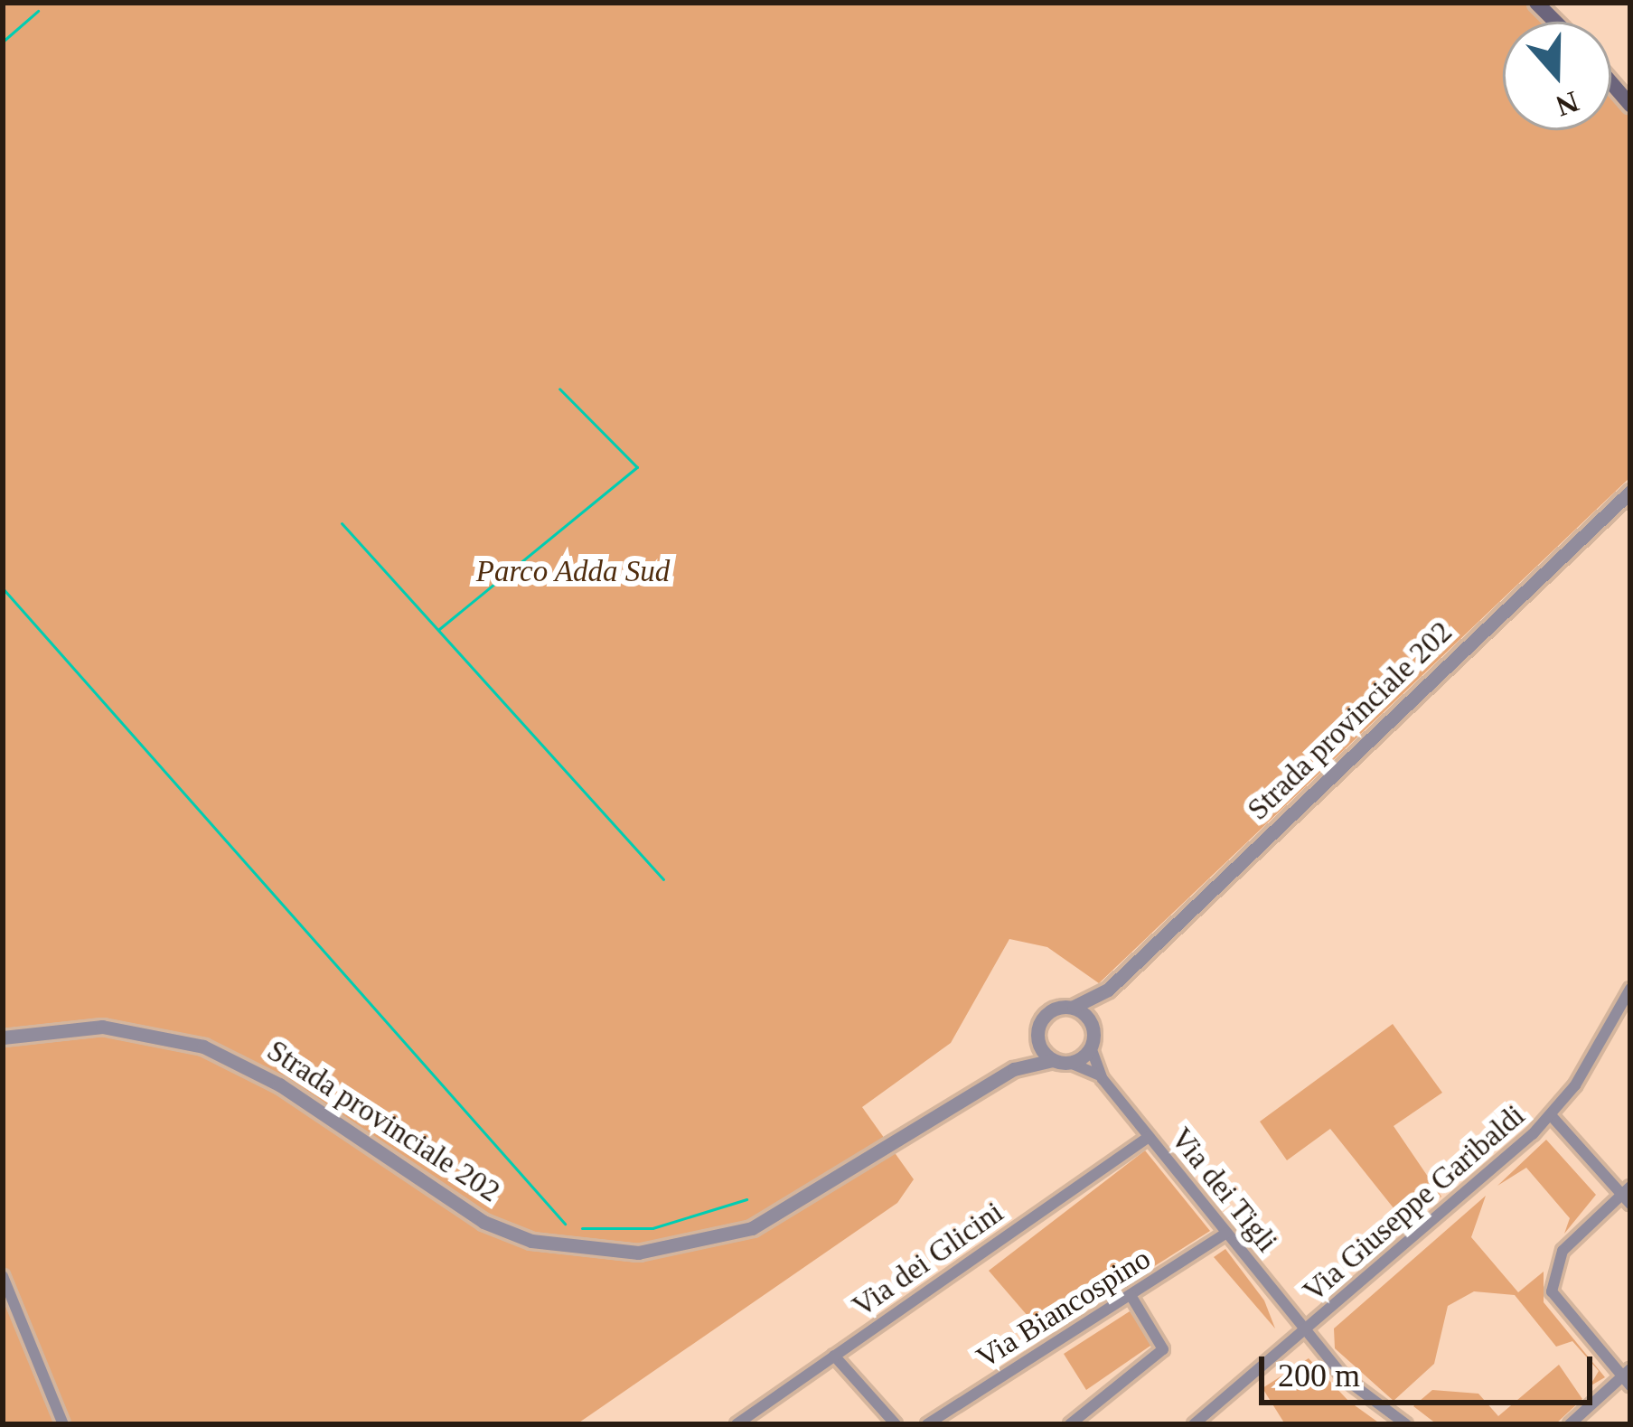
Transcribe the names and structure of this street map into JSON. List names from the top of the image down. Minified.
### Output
{"streets":{"street":["Strada provinciale 202","Via dei Tigli","Via Giuseppe Garibaldi","Via dei Glicini","Via Biancospino"]},"crossings":[["Strada provinciale 202","Via dei Tigli"],["Via dei Tigli","Via Giuseppe Garibaldi"],["Via dei Tigli","Via dei Glicini"],["Via dei Tigli","Via Biancospino"]],"parks":["Parco Adda Sud"],"scale_bar":"200 m","north":"bottom"}
